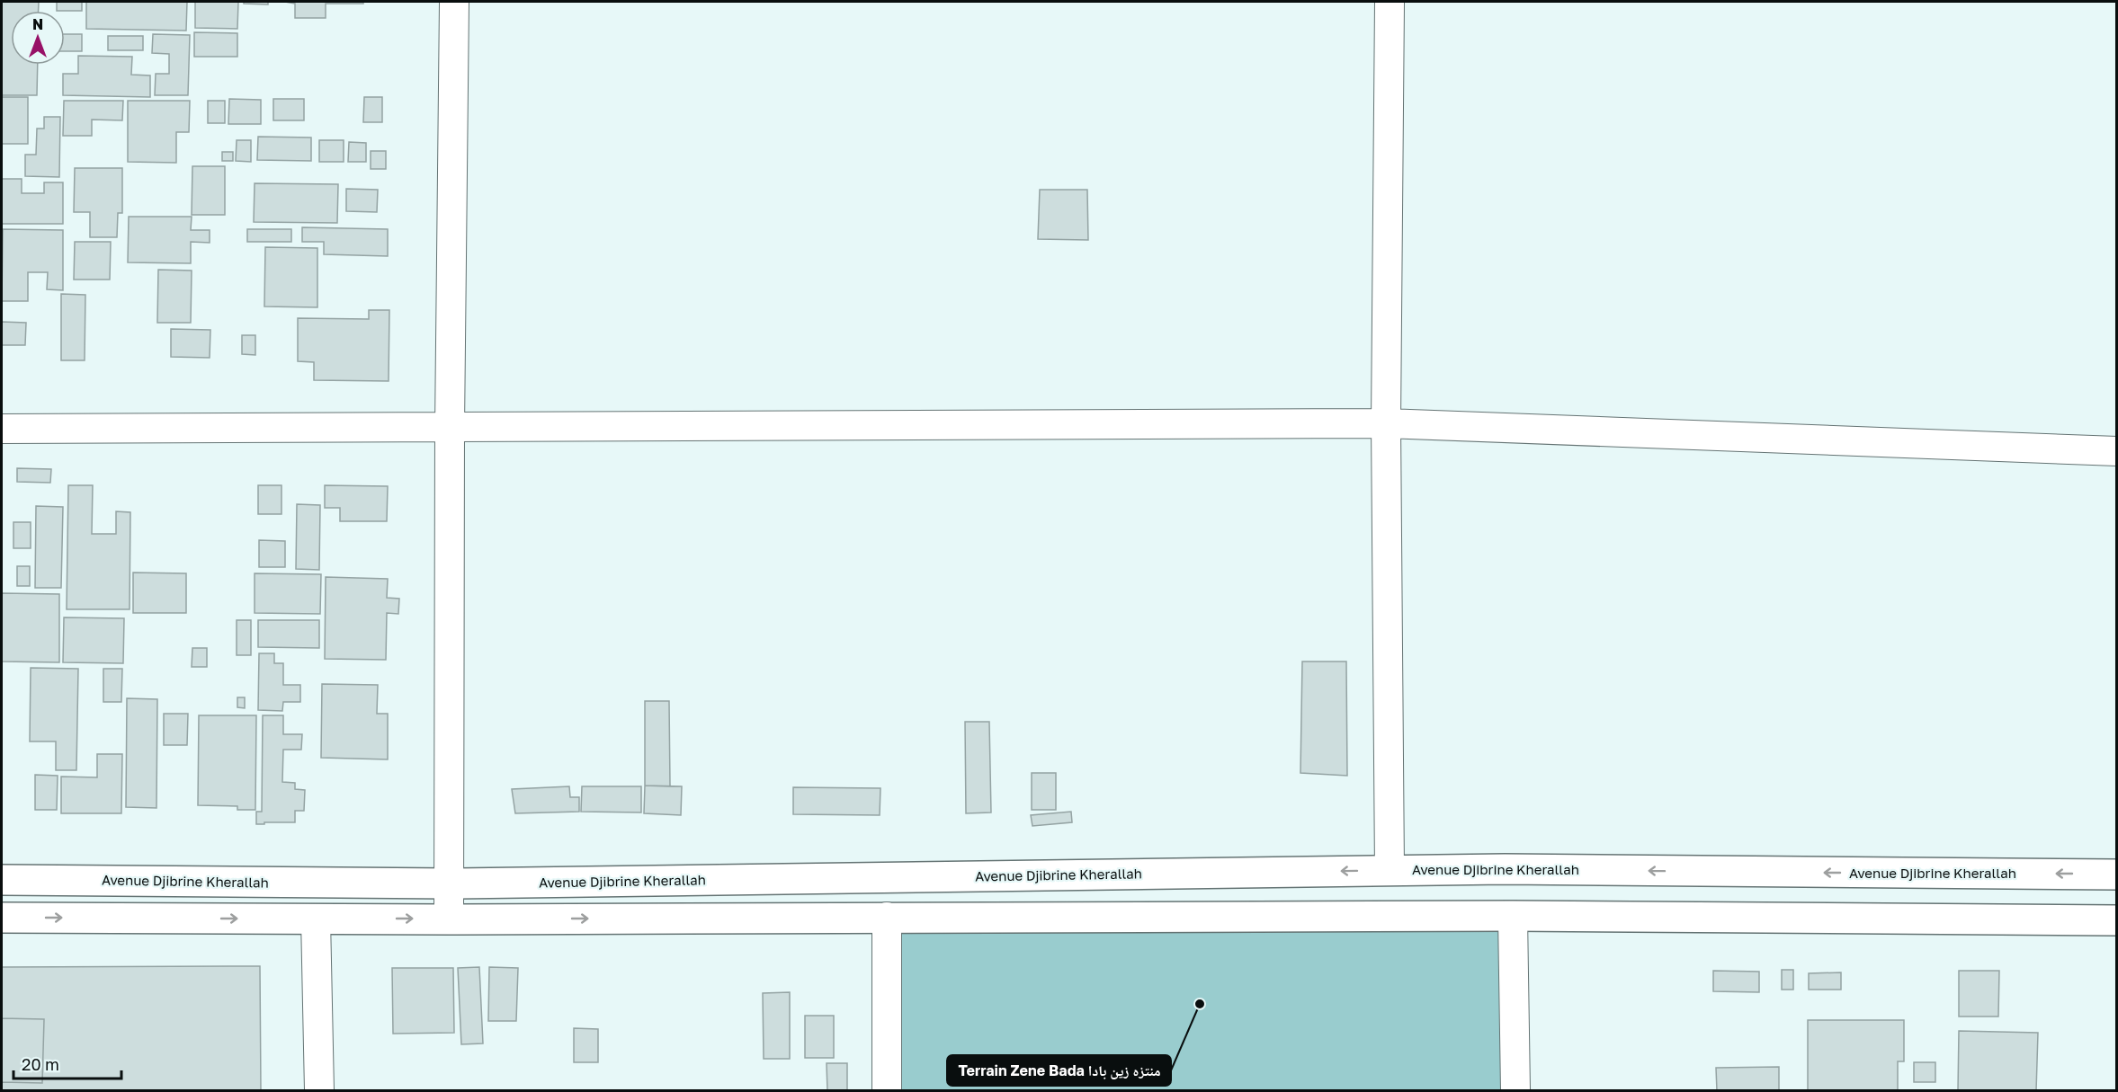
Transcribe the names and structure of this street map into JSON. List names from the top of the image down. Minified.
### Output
{"streets":{"street":["Avenue Djibrine Kherallah"]},"places":["Terrain Zene Bada منتزه زين بادا"],"scale_bar":"20 m","north":"top"}
